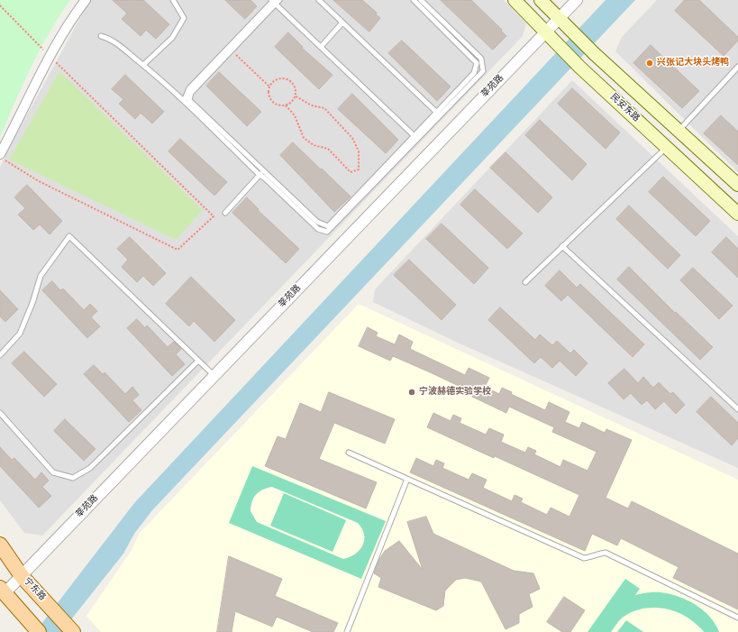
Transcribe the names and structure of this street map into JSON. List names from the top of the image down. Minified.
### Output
{"streets":{"main road":["民安东路","宁东路"],"street":["莘苑路"]},"crossings":[["莘苑路","民安东路"],["莘苑路","宁东路"]],"places":["兴张记大块头烤鸭","宁波赫德实验学校"]}
